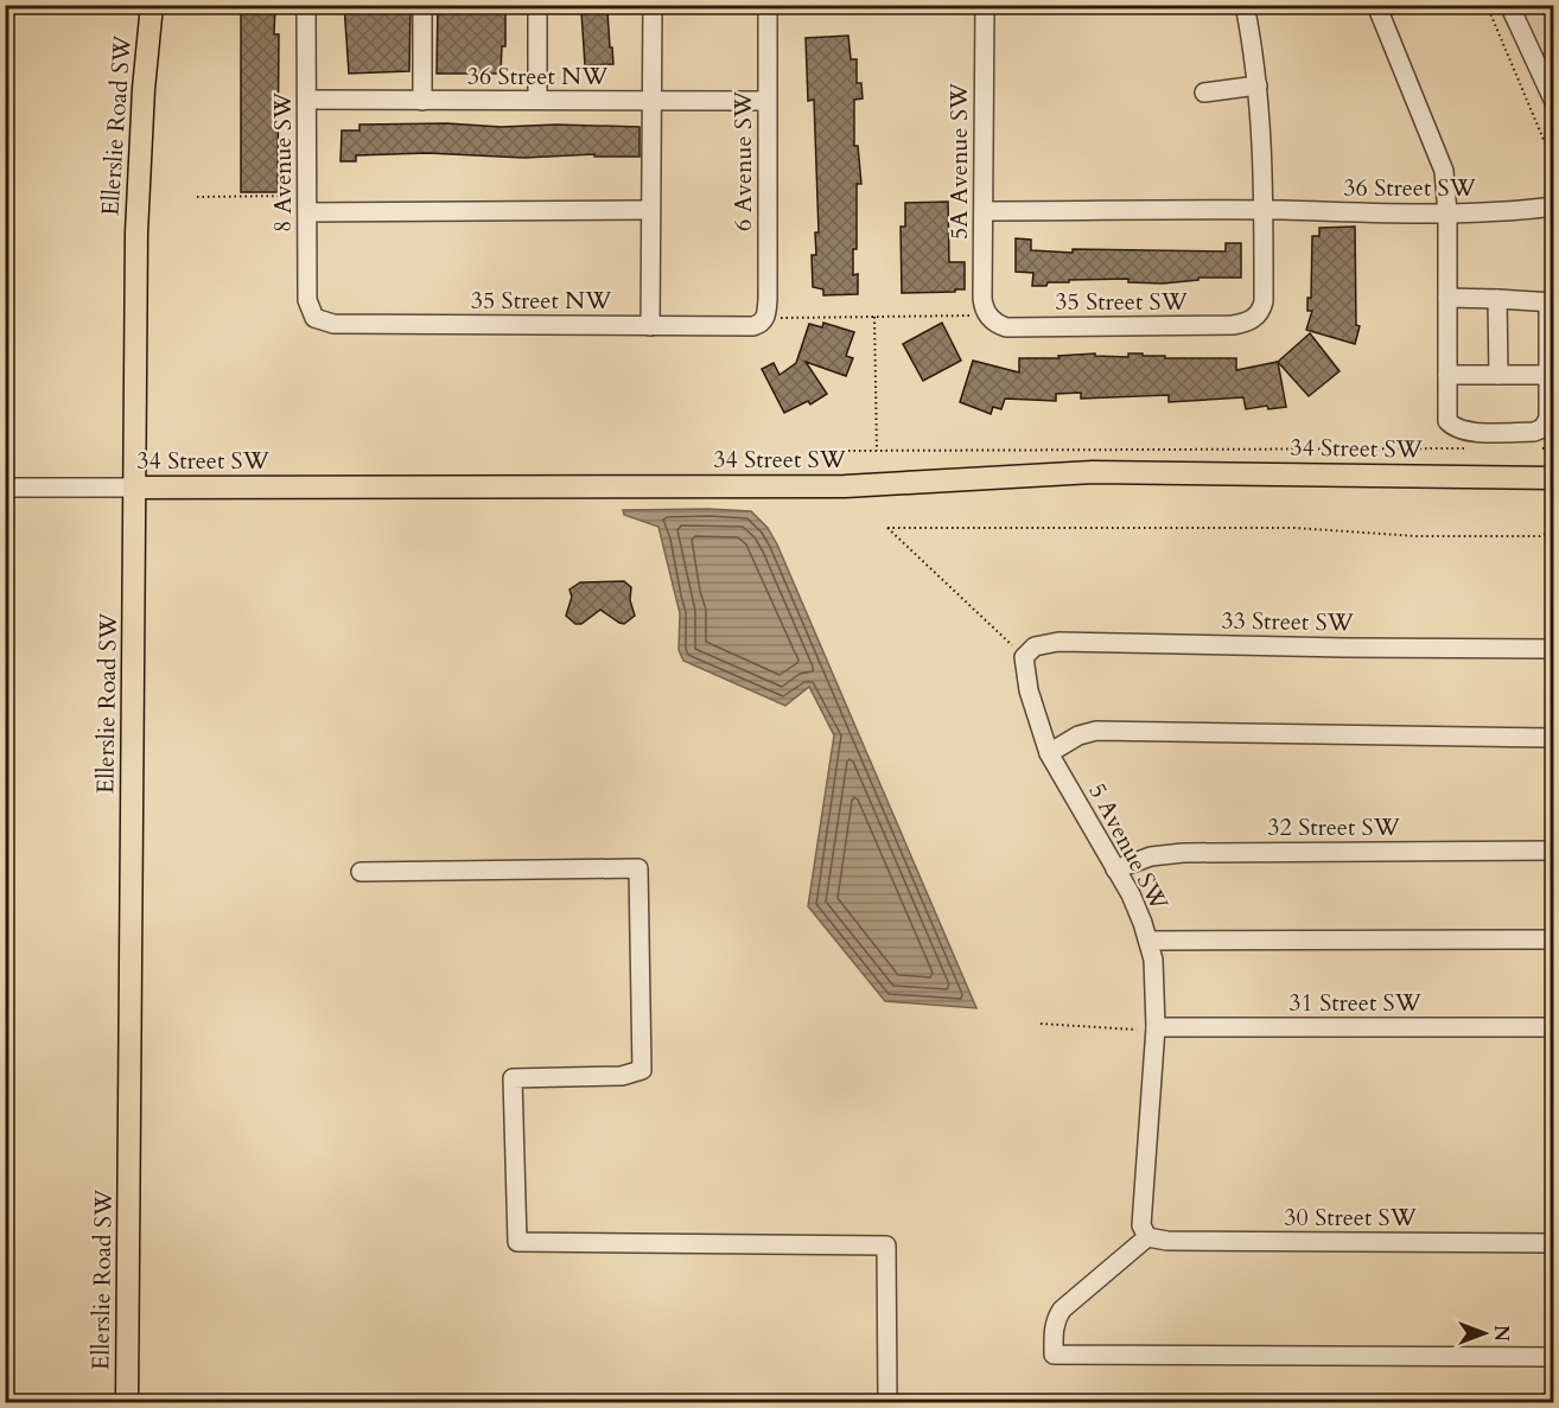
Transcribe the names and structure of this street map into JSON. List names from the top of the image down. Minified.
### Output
{"streets":{"main road":["Ellerslie Road SW","34 Street SW"],"street":["36 Street NW","6 Avenue SW","5A Avenue SW","8 Avenue SW","36 Street SW","35 Street NW","35 Street SW","33 Street SW","32 Street SW","5 Avenue SW","31 Street SW","30 Street SW"]},"crossings":[["36 Street NW","6 Avenue SW"],["36 Street NW","8 Avenue SW"],["Ellerslie Road SW","34 Street SW"],["6 Avenue SW","35 Street NW"],["5A Avenue SW","36 Street SW"],["5A Avenue SW","35 Street SW"],["8 Avenue SW","35 Street NW"],["36 Street SW","35 Street SW"],["33 Street SW","5 Avenue SW"],["32 Street SW","5 Avenue SW"],["5 Avenue SW","31 Street SW"],["5 Avenue SW","30 Street SW"]],"north":"right"}
